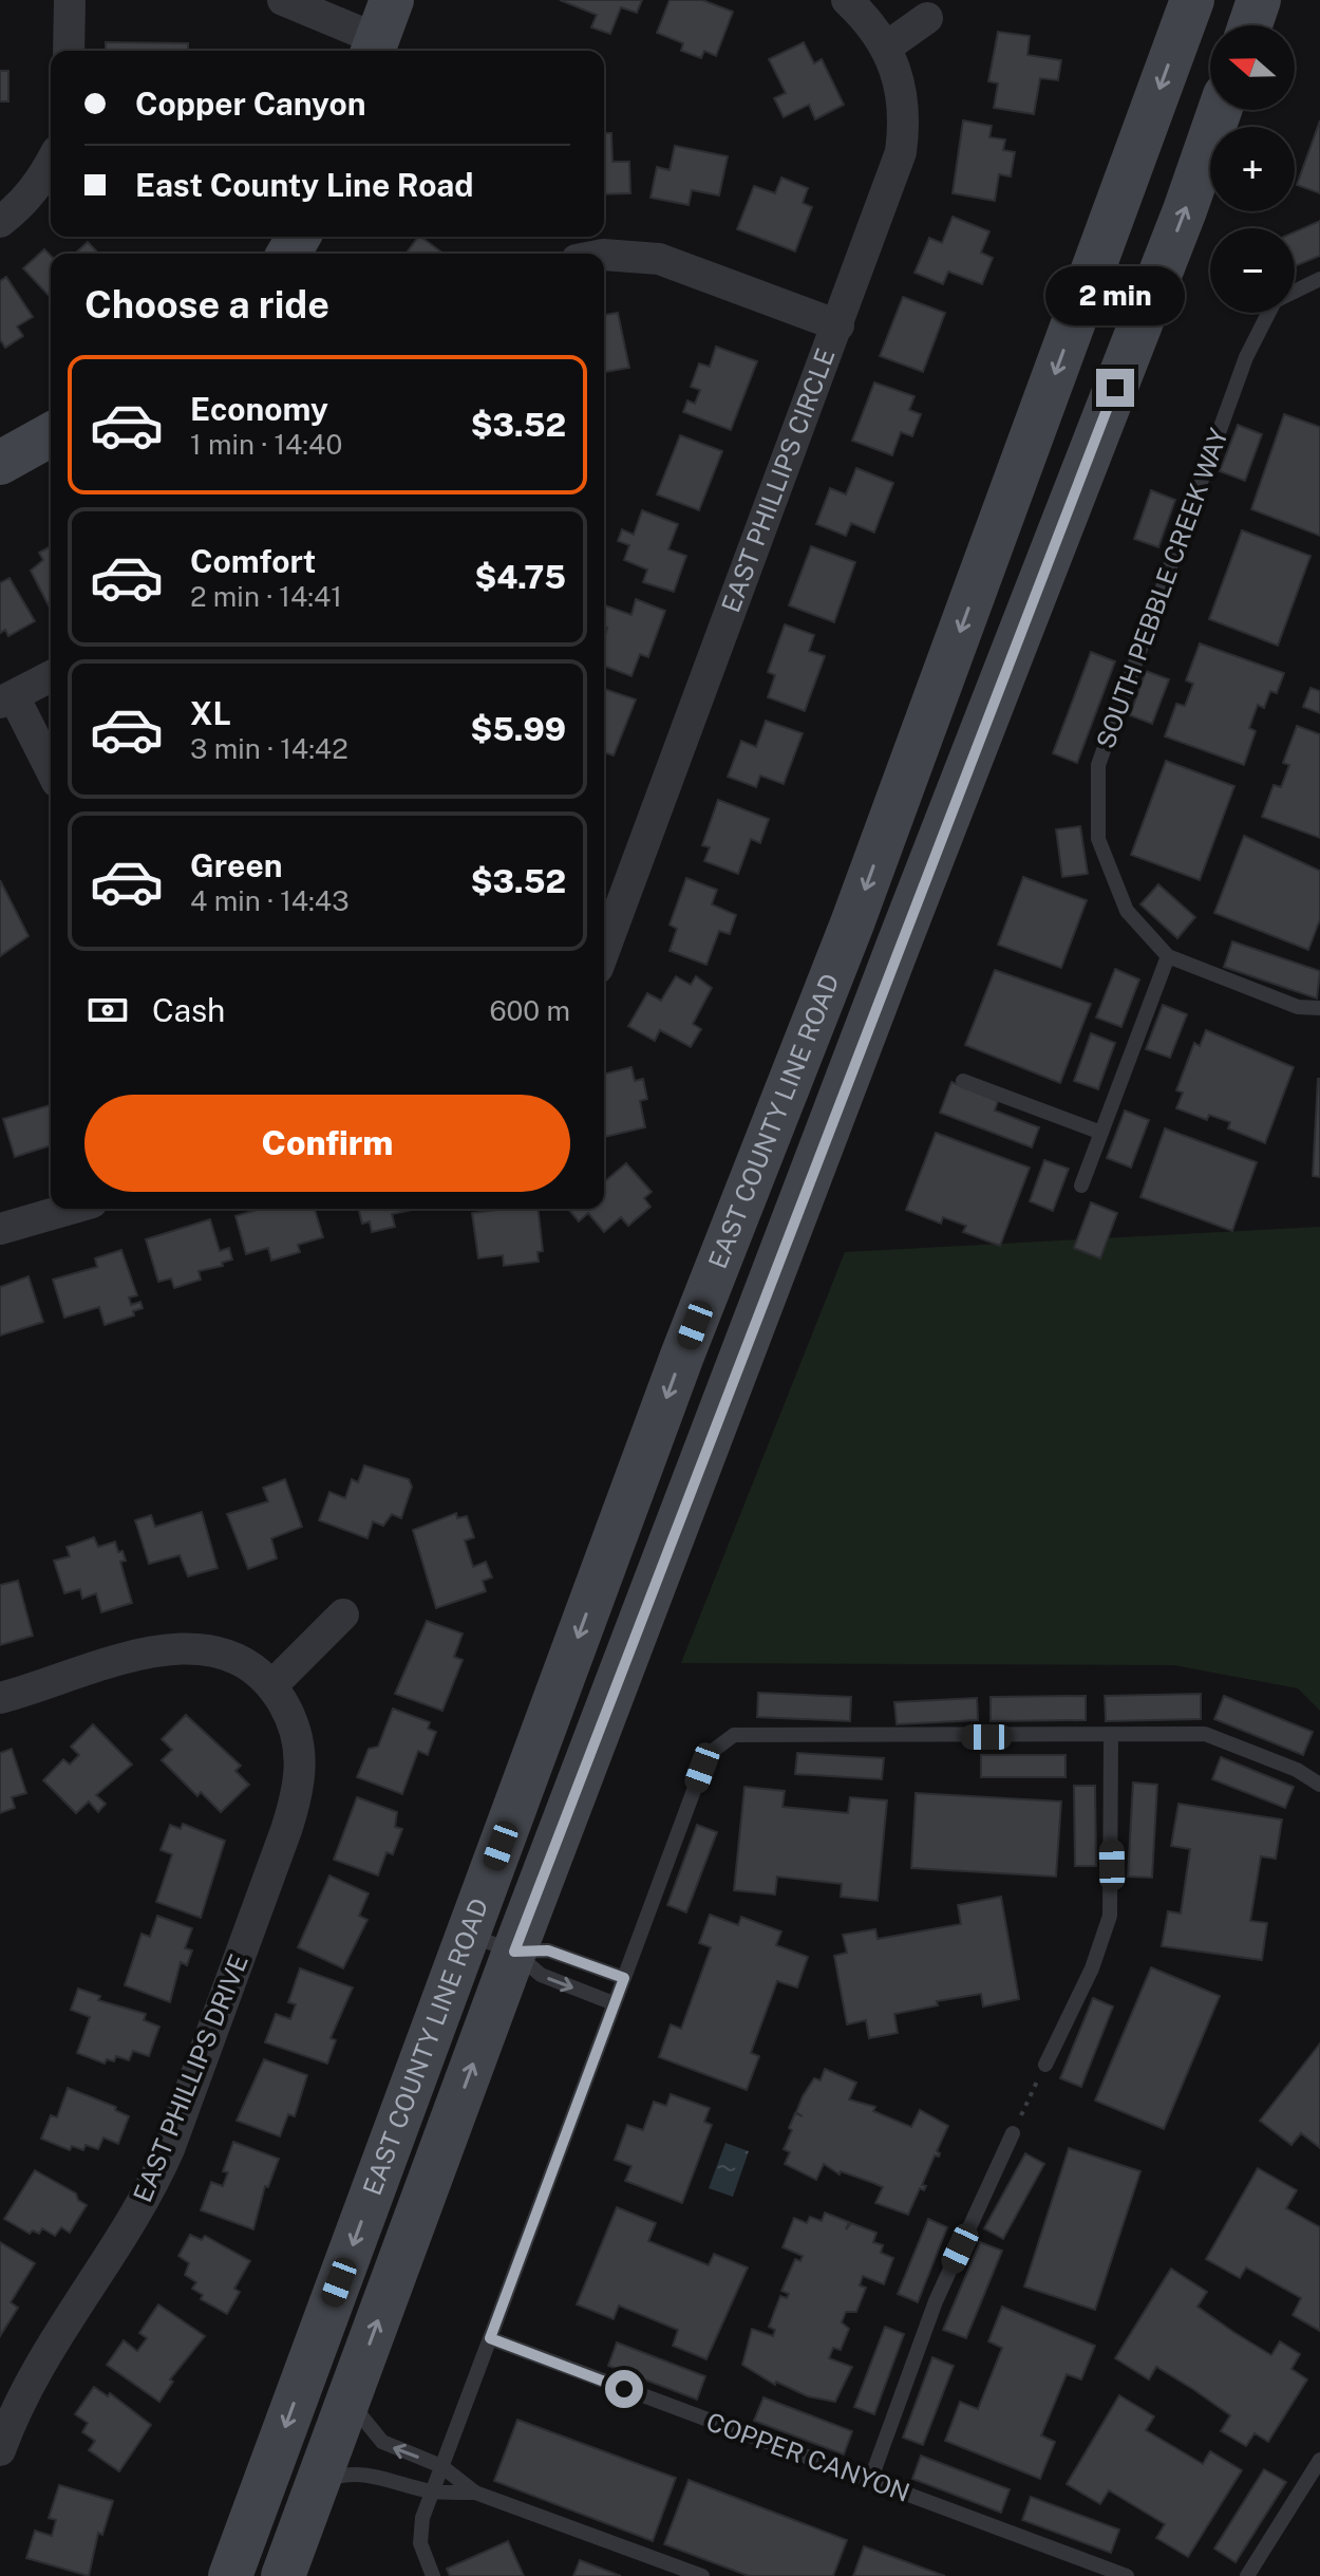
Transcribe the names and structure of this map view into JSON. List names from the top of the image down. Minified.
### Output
{"streets":{"main road":["EAST COUNTY LINE ROAD"],"street":["EAST PHILLIPS CIRCLE","EAST PHILLIPS DRIVE"],"lane":["SOUTH PEBBLE CREEK WAY","COPPER CANYON"]},"north":"left","page":{"map_buttons":["+","−"],"banner":["Copper Canyon","East County Line Road"],"heading":"Choose a ride","bubble":"2 min","list":[{"name":"Economy","note":"1 min · 14:40","value":"$3.52"},{"name":"Comfort","note":"2 min · 14:41","value":"$4.75"},{"name":"XL","note":"3 min · 14:42","value":"$5.99"},{"name":"Green","note":"4 min · 14:43","value":"$3.52"}],"pay":["Cash","600 m"],"buttons":"Confirm"}}
